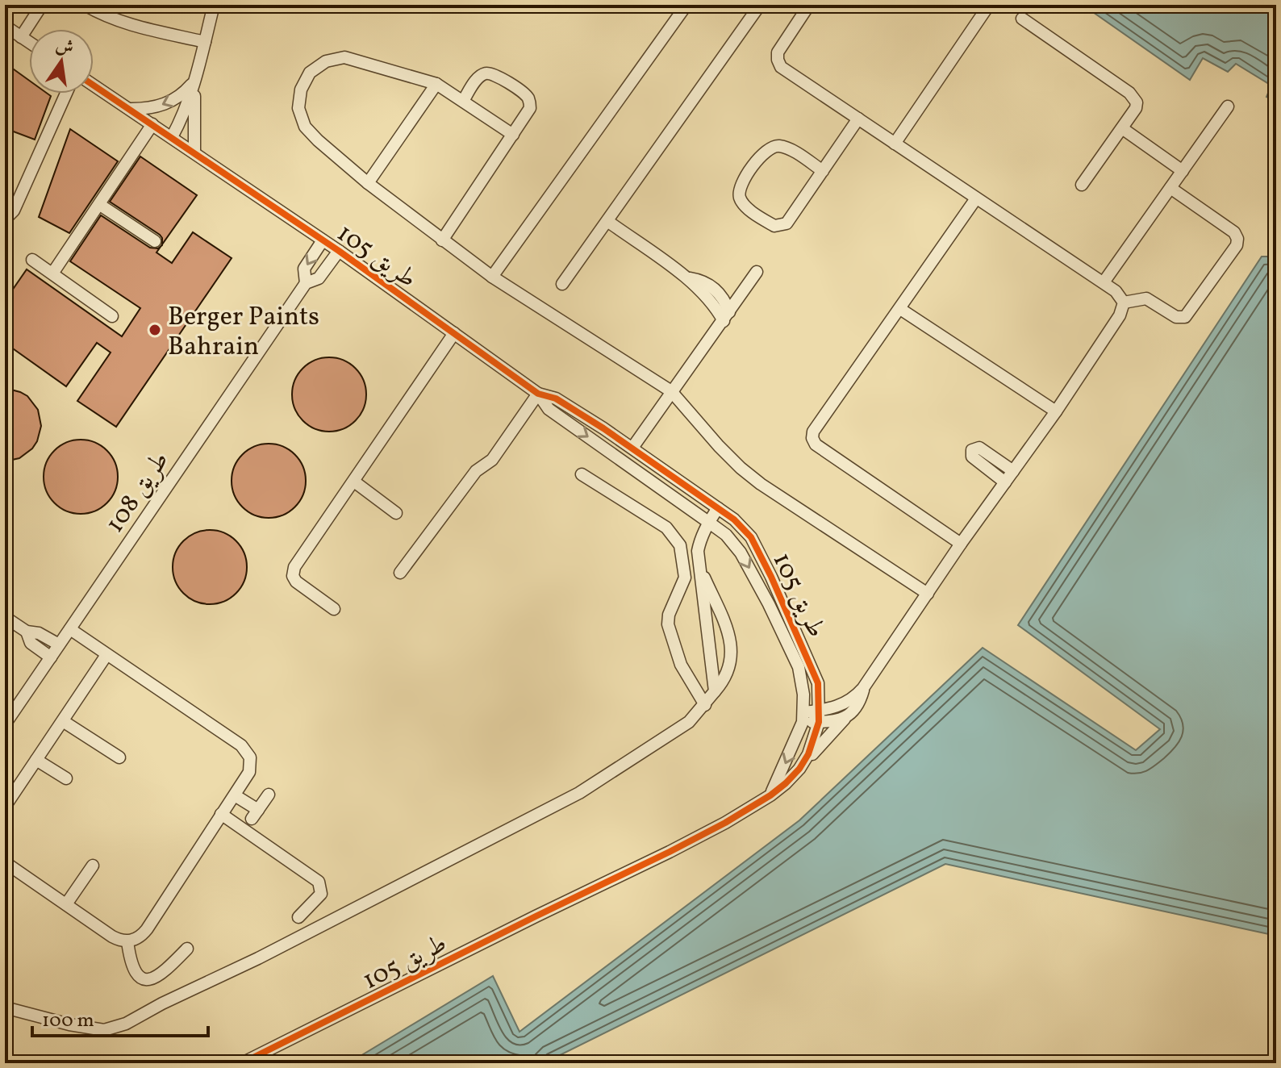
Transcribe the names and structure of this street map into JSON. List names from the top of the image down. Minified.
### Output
{"streets":{"street":["طريق 105","طريق 108"]},"crossings":[["طريق 105","طريق 108"]],"places":["Berger Paints Bahrain"],"scale_bar":"100 m","north":"top"}
